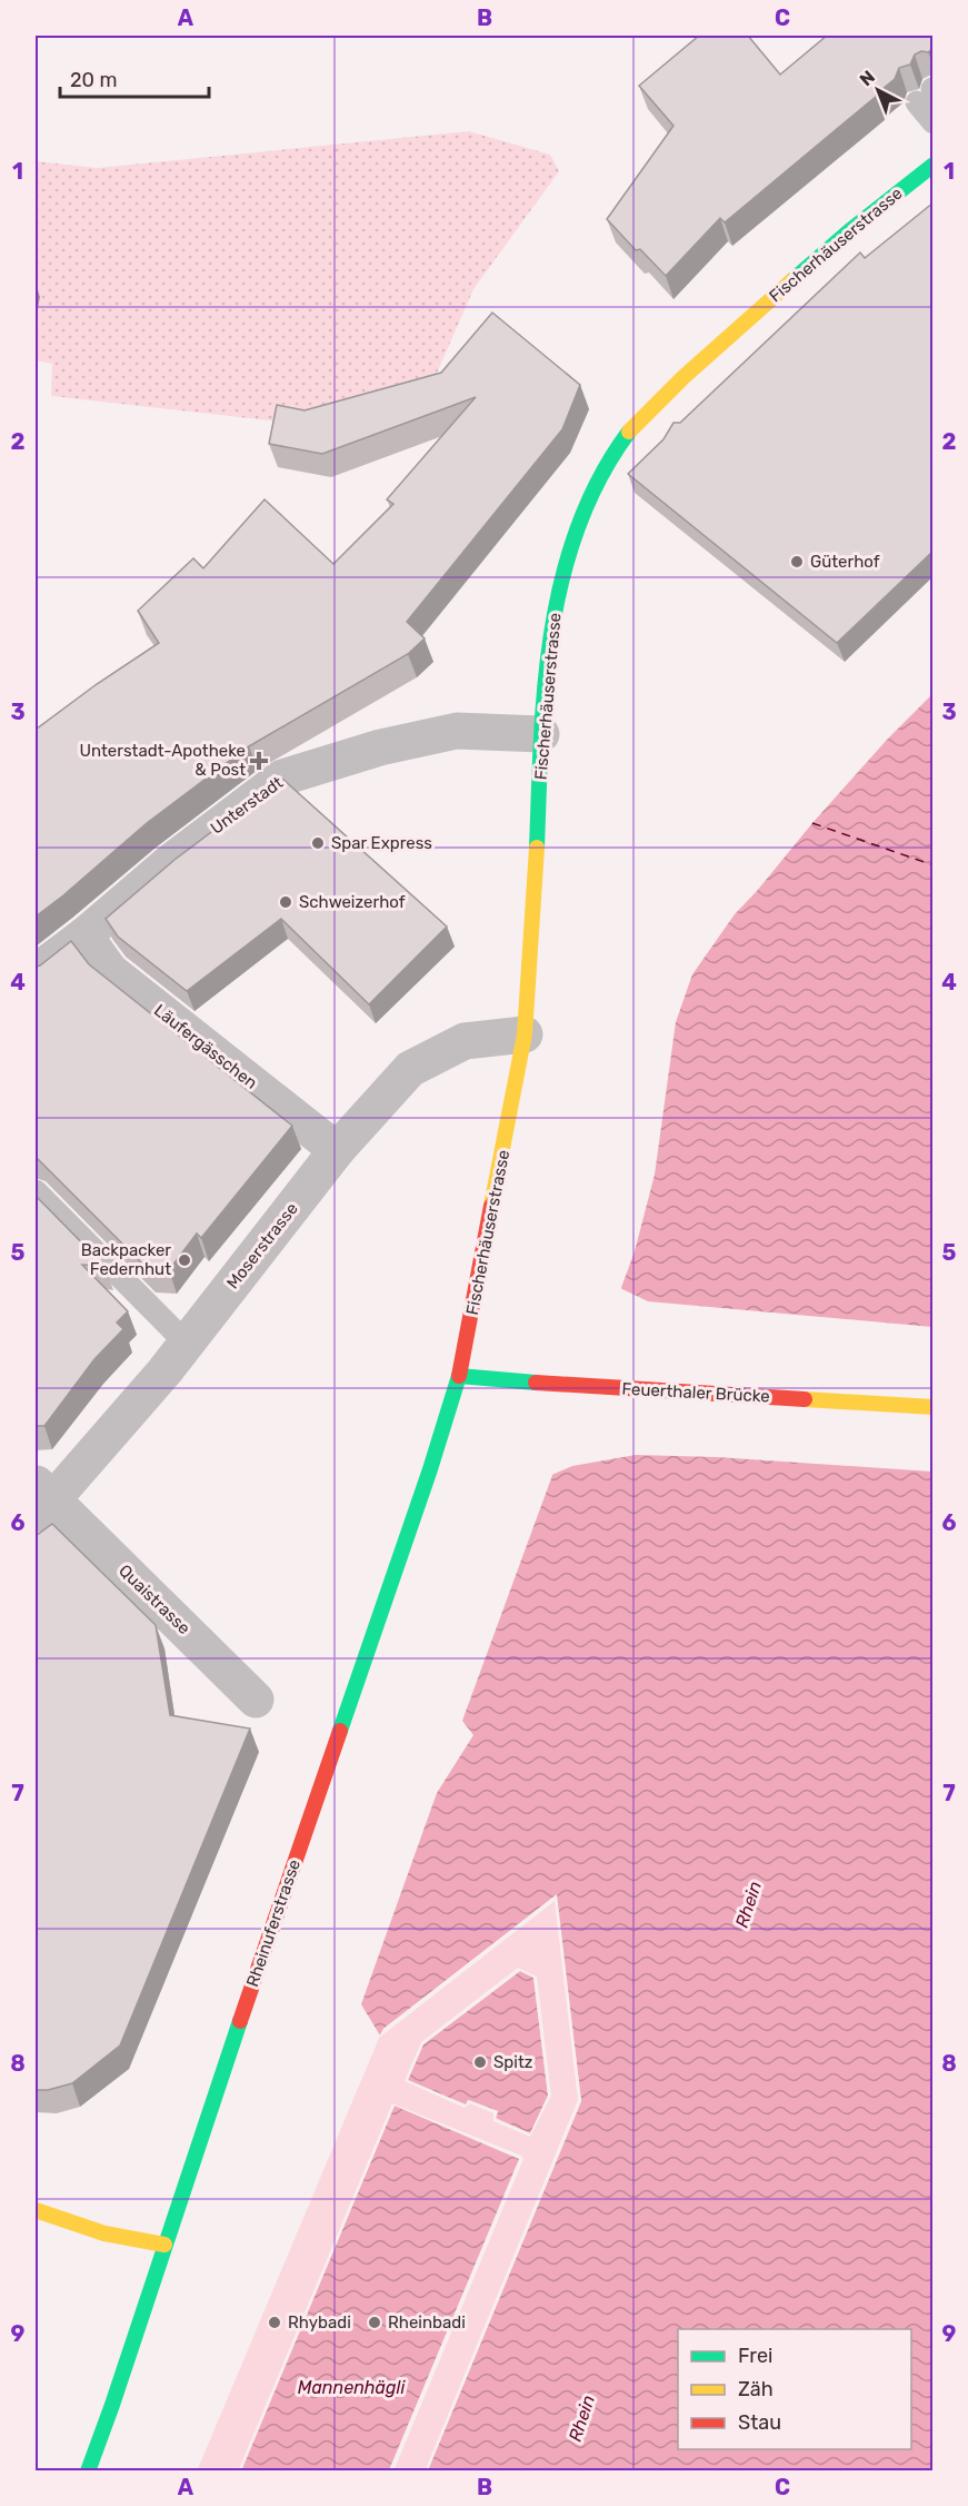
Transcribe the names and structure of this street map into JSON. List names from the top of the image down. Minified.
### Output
{"streets":{"main road":["Fischerhäuserstrasse","Feuerthaler Brücke","Rheinuferstrasse"],"street":["Unterstadt","Läufergässchen","Moserstrasse","Quaistrasse"]},"crossings":[["Fischerhäuserstrasse","Unterstadt"],["Fischerhäuserstrasse","Moserstrasse"],["Fischerhäuserstrasse","Feuerthaler Brücke"],["Fischerhäuserstrasse","Rheinuferstrasse"],["Unterstadt","Läufergässchen"],["Läufergässchen","Moserstrasse"],["Moserstrasse","Quaistrasse"],["Feuerthaler Brücke","Rheinuferstrasse"]],"water":["Rhein","Mannenhägli"],"places":{"other":["Güterhof","Spar Express","Schweizerhof","Backpacker Federnhut","Spitz","Rhybadi","Rheinbadi"],"health":["Unterstadt-Apotheke & Post"]},"legend":["Frei","Zäh","Stau"],"scale_bar":"20 m","north":"top left","grid":{"columns":["A","B","C"],"rows":["1","2","3","4","5","6","7","8","9"]}}
